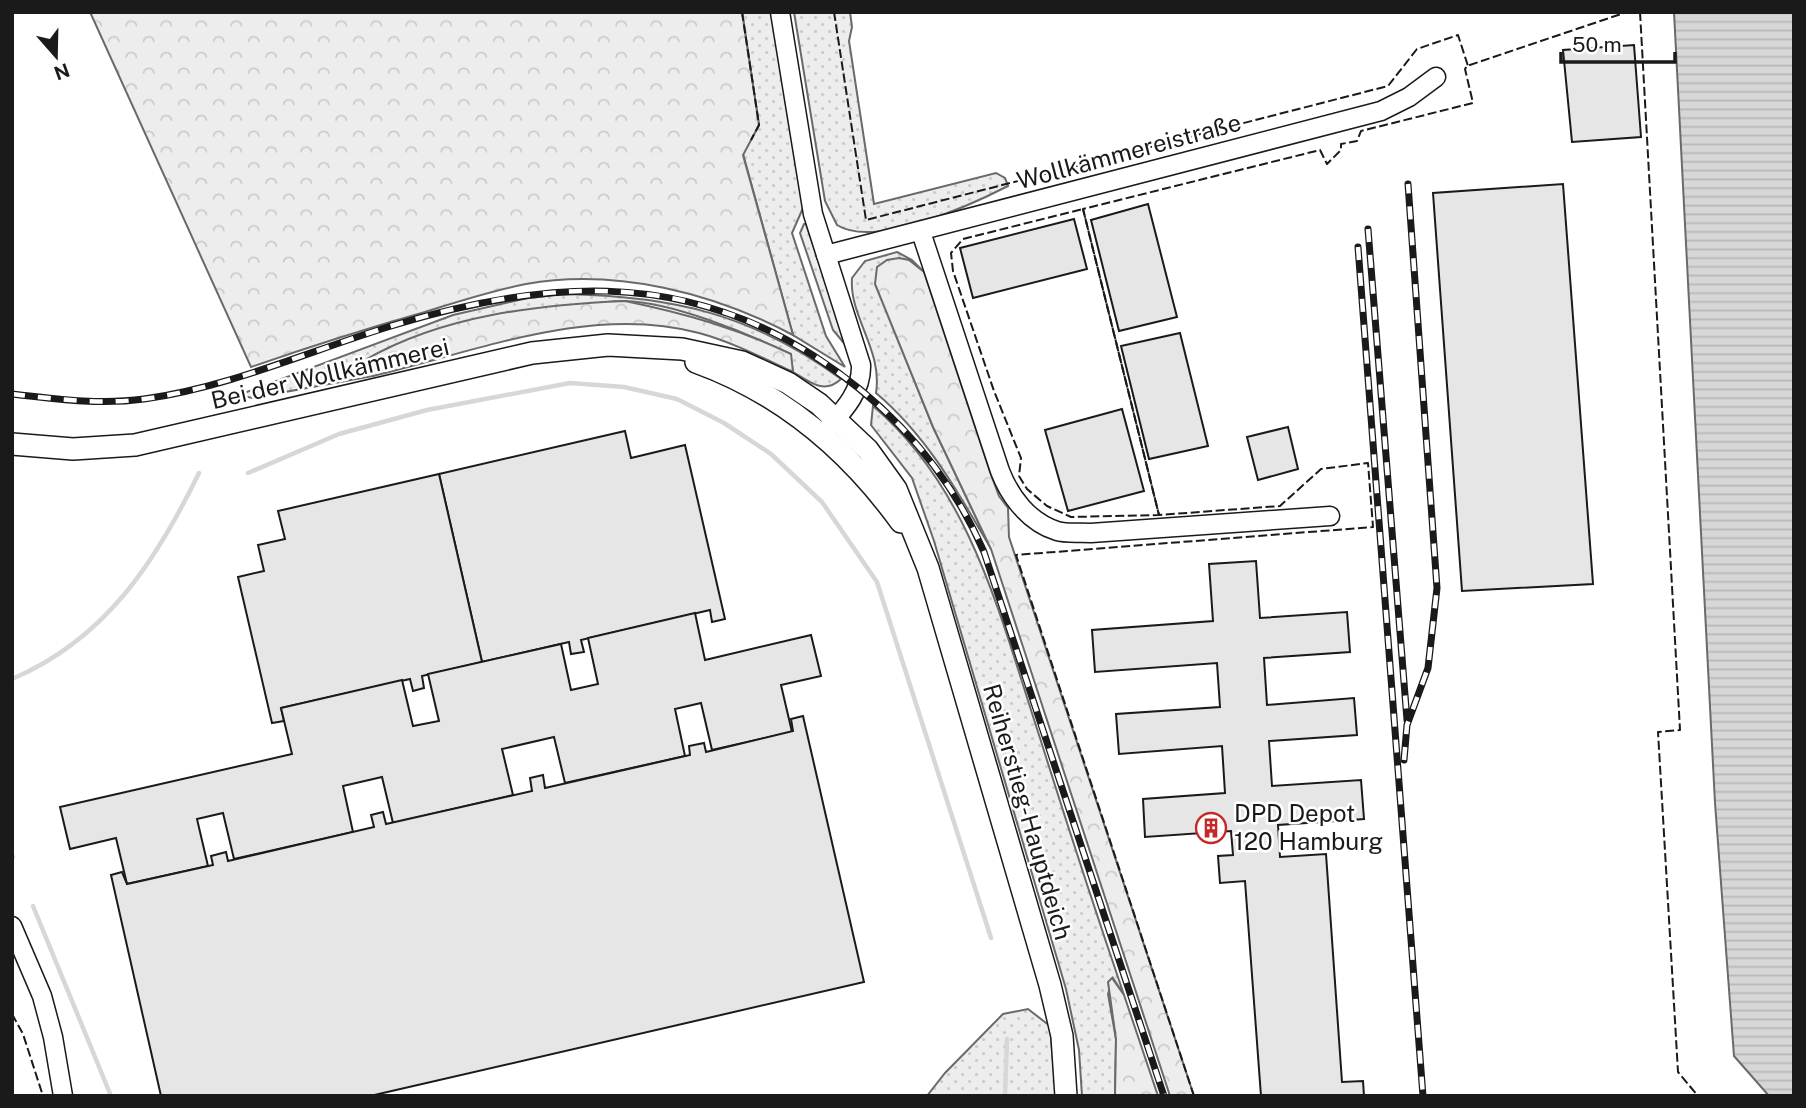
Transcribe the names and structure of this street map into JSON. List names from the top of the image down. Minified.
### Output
{"streets":{"main road":["Bei der Wollkämmerei","Reiherstieg-Hauptdeich"],"street":["Wollkämmereistraße"]},"crossings":[["Bei der Wollkämmerei","Reiherstieg-Hauptdeich"]],"places":{"building":["DPD Depot 120 Hamburg"]},"scale_bar":"50 m","north":"bottom"}
